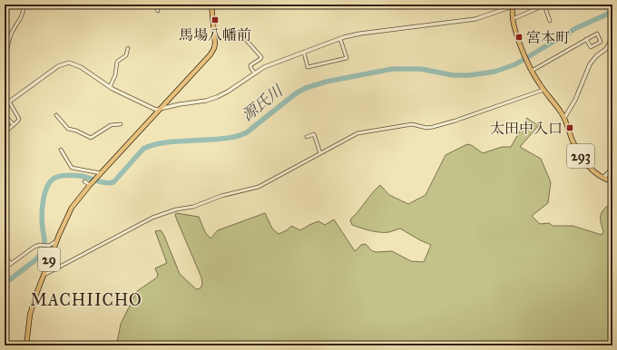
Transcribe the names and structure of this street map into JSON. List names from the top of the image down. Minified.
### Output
{"streets":{"main road":["293","29"]},"districts":["MACHIICHO"],"water":["源氏川"],"places":{"transit":["馬場八幡前","宮本町","太田中入口"]}}
